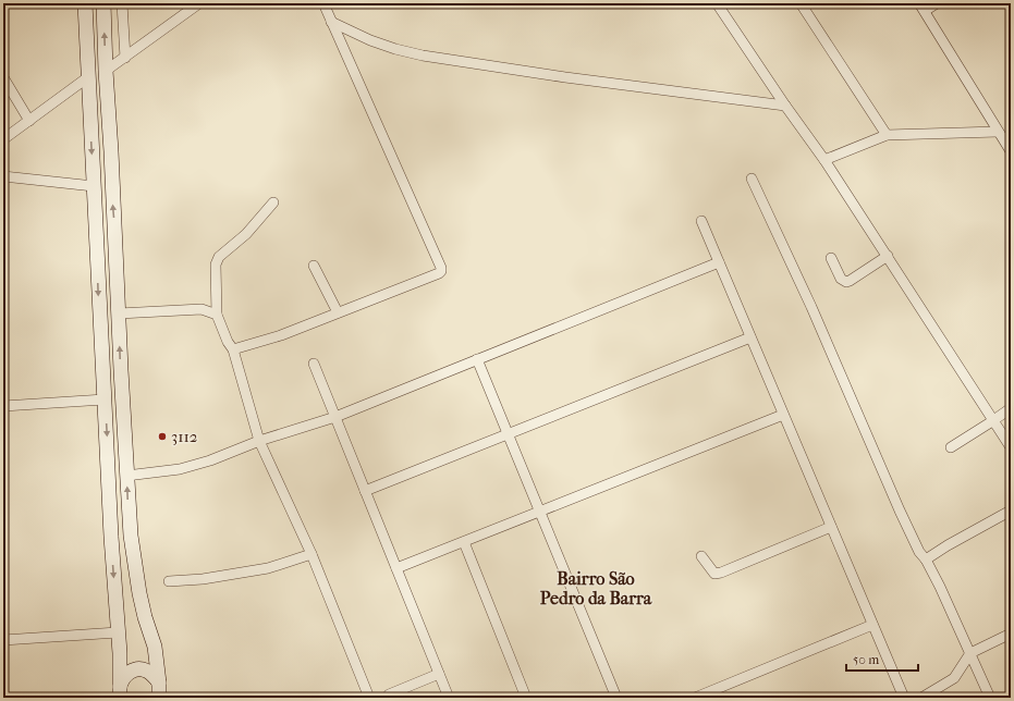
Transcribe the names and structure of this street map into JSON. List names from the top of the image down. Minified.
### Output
{"districts":["Bairro São Pedro da Barra"],"places":["3112"],"scale_bar":"50 m"}
